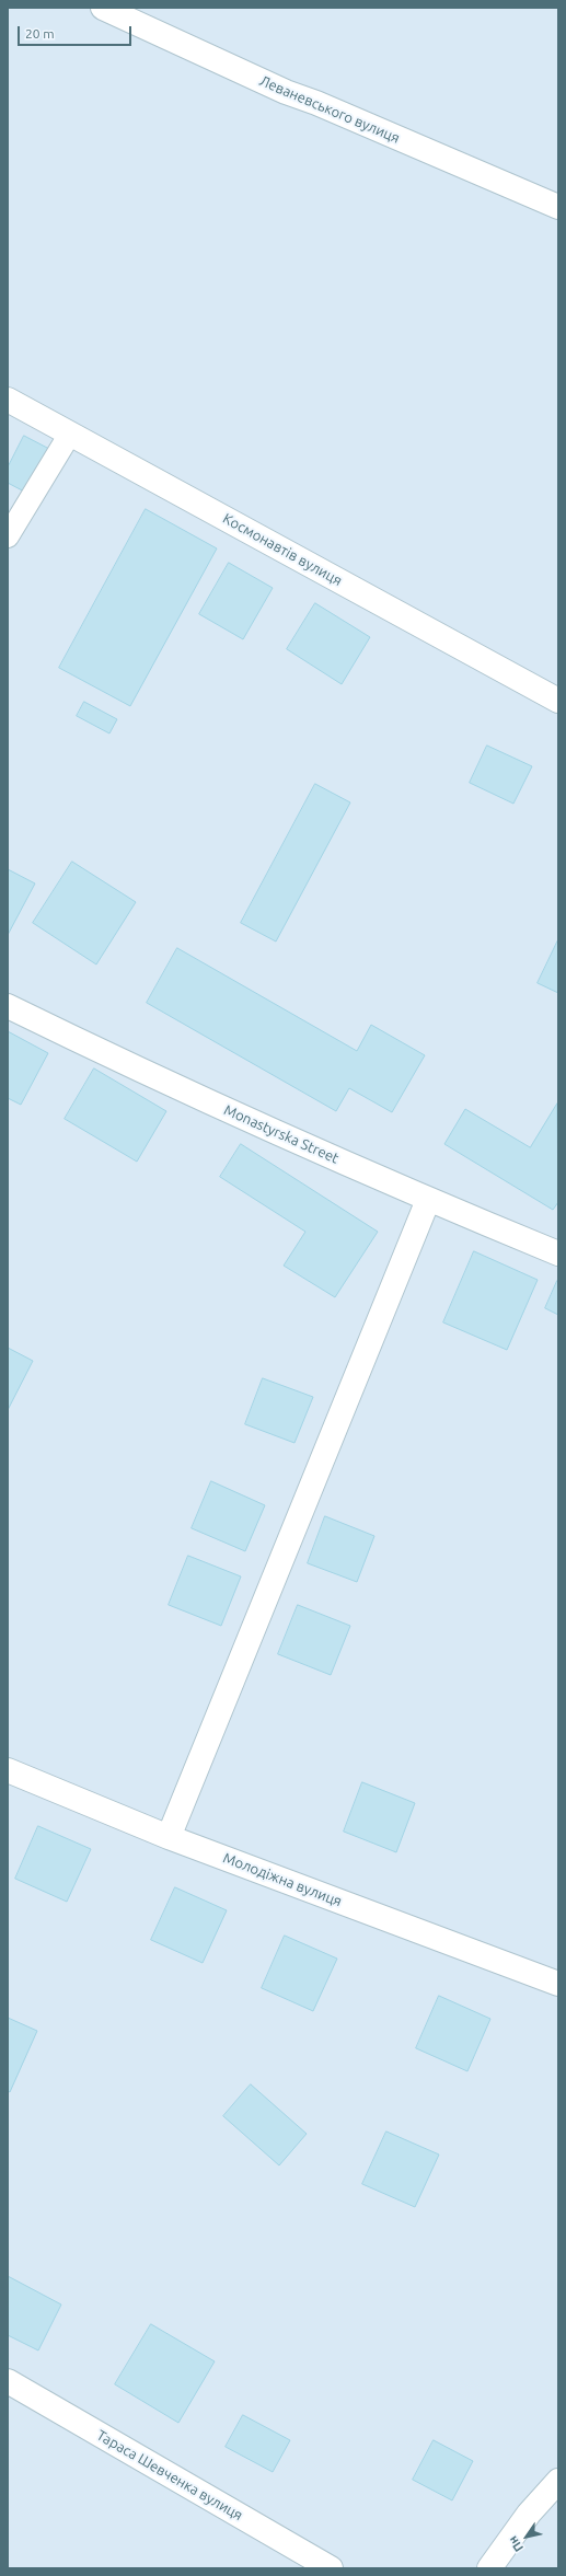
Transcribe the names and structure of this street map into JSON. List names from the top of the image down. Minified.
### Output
{"streets":{"street":["Леваневського вулиця","Космонавтів вулиця","Monastyrska Street","Молодіжна вулиця","Тараса Шевченка вулиця"]},"scale_bar":"20 m","north":"bottom left"}
